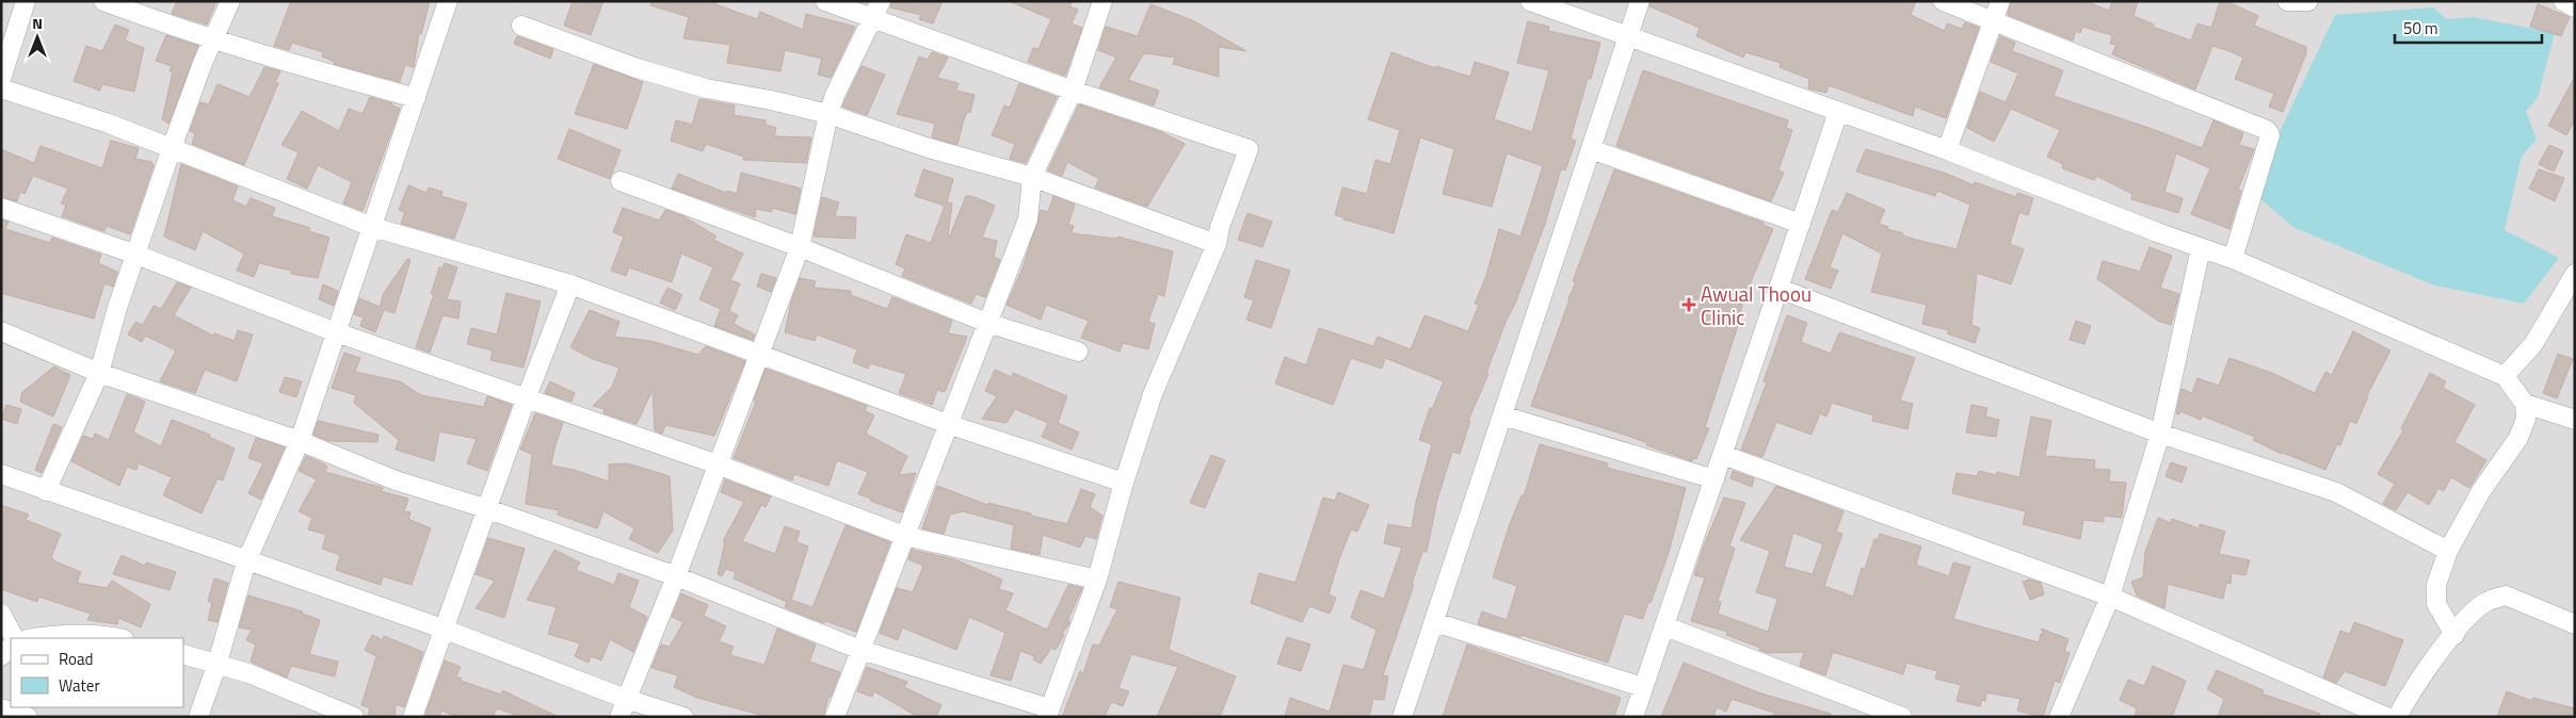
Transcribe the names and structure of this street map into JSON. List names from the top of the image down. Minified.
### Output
{"places":{"health":["Awual Thoou Clinic"]},"legend":["Road","Water"],"scale_bar":"50 m","north":"top"}
